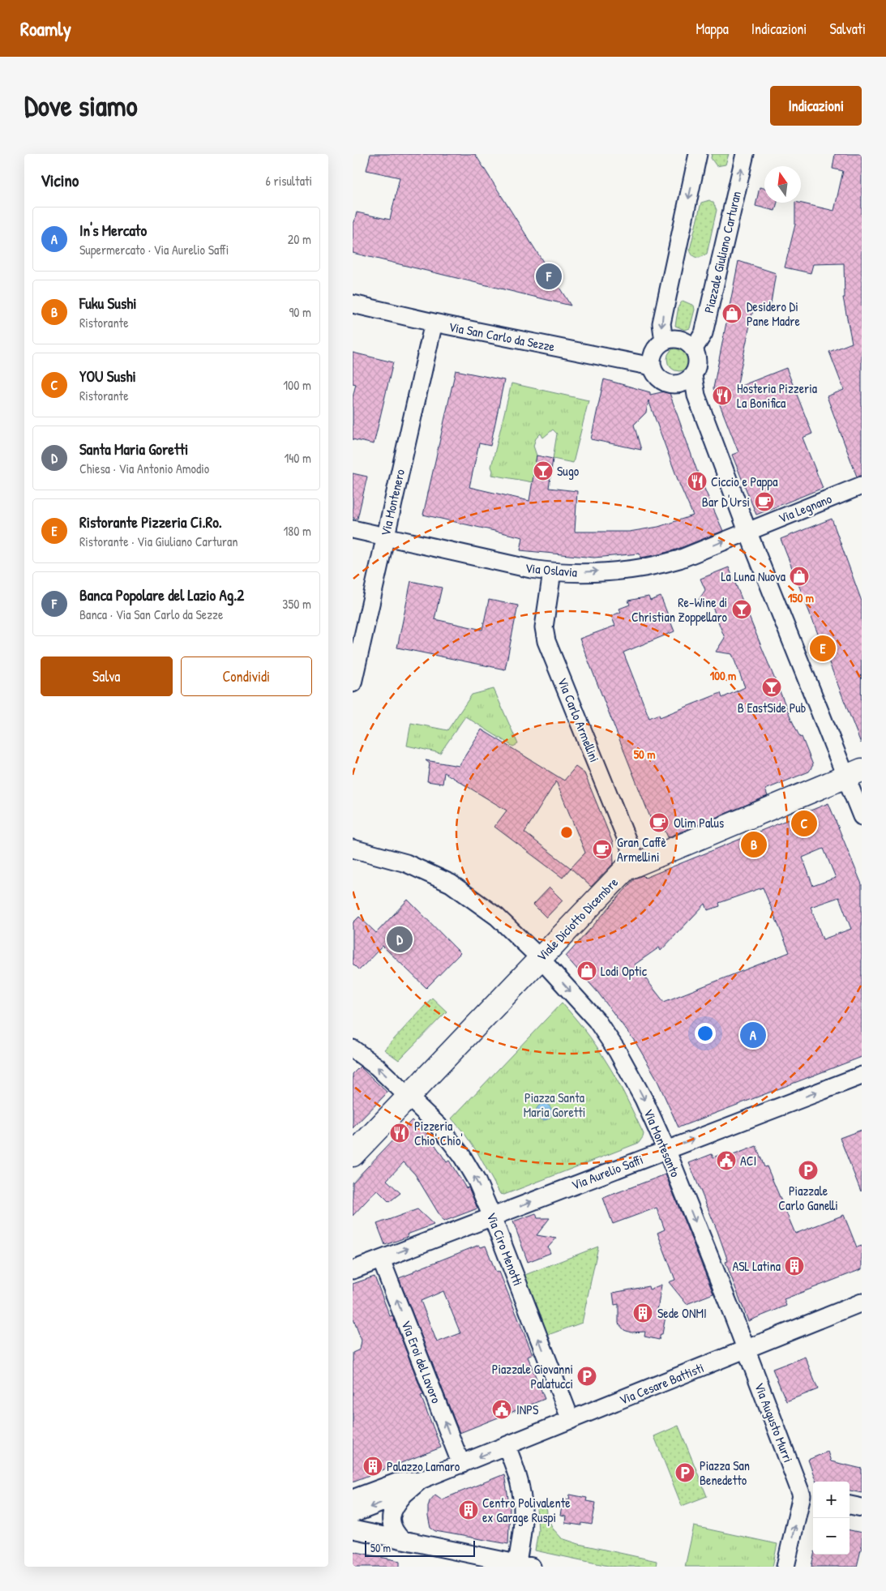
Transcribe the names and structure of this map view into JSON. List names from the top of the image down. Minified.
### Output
{"streets":{"main road":["Viale Diciotto Dicembre"],"street":["Piazzale Giuliano Carturan","Via San Carlo da Sezze","Via Montenero","Via Legnano","Via Oslavia","Via Carlo Armellini","Via Montesanto","Via Aurelio Saffi","Via Ciro Menotti","Via Eroi del Lavoro","Via Cesare Battisti","Via Augusto Murri"]},"crossings":[["Piazzale Giuliano Carturan","Via San Carlo da Sezze"],["Via San Carlo da Sezze","Via Montenero"],["Via Montenero","Via Oslavia"],["Via Legnano","Via Oslavia"],["Via Oslavia","Via Carlo Armellini"],["Via Carlo Armellini","Viale Diciotto Dicembre"],["Viale Diciotto Dicembre","Via Montesanto"],["Viale Diciotto Dicembre","Via Ciro Menotti"],["Via Montesanto","Via Aurelio Saffi"],["Via Montesanto","Via Cesare Battisti"],["Via Montesanto","Via Augusto Murri"],["Via Aurelio Saffi","Via Ciro Menotti"],["Via Aurelio Saffi","Via Eroi del Lavoro"],["Via Ciro Menotti","Via Cesare Battisti"],["Via Eroi del Lavoro","Via Cesare Battisti"],["Via Cesare Battisti","Via Augusto Murri"]],"one_way":["Via Oslavia","Via Montesanto","Via Aurelio Saffi","Via Ciro Menotti","Via Eroi del Lavoro"],"parks":["Piazza Santa Maria Goretti"],"places":{"shop":["Desidero Di Pane Madre","La Luna Nuova","Lodi Optic"],"restaurant":["Hosteria Pizzeria La Bonifica","Ciccio e Pappa","Pizzeria Chio' Chio'"],"bar":["Sugo","Re-Wine di Christian Zoppellaro","B EastSide Pub"],"cafe":["Bar D'Ursi","Olim Palus","Gran Caffè Armellini"],"public building":["ACI","INPS"],"parking":["Piazzale Carlo Ganelli","Piazzale Giovanni Palatucci","Piazza San Benedetto"],"building":["ASL Latina","Sede ONMI","Palazzo Lamaro","Centro Polivalente ex Garage Ruspi"]},"scale_bar":"50 m","north":"top","page":{"header":"Roamly","nav":["Mappa","Indicazioni","Salvati"],"buttons":["Indicazioni",["Salva","Condividi"]],"title":"Dove siamo","heading":["Vicino","6 risultati"],"list":[{"mark":"A","name":"In's Mercato","note":"Supermercato · Via Aurelio Saffi","value":"20 m"},{"mark":"B","name":"Fuku Sushi","note":"Ristorante","value":"90 m"},{"mark":"C","name":"YOU Sushi","note":"Ristorante","value":"100 m"},{"mark":"D","name":"Santa Maria Goretti","note":"Chiesa · Via Antonio Amodio","value":"140 m"},{"mark":"E","name":"Ristorante Pizzeria Ci.Ro.","note":"Ristorante · Via Giuliano Carturan","value":"180 m"},{"mark":"F","name":"Banca Popolare del Lazio Ag.2","note":"Banca · Via San Carlo da Sezze","value":"350 m"}],"pins":["F","E","C","B","D","A"],"map_buttons":["+","−"],"scale":"50 m"},"rings":["150 m","100 m","50 m"]}
